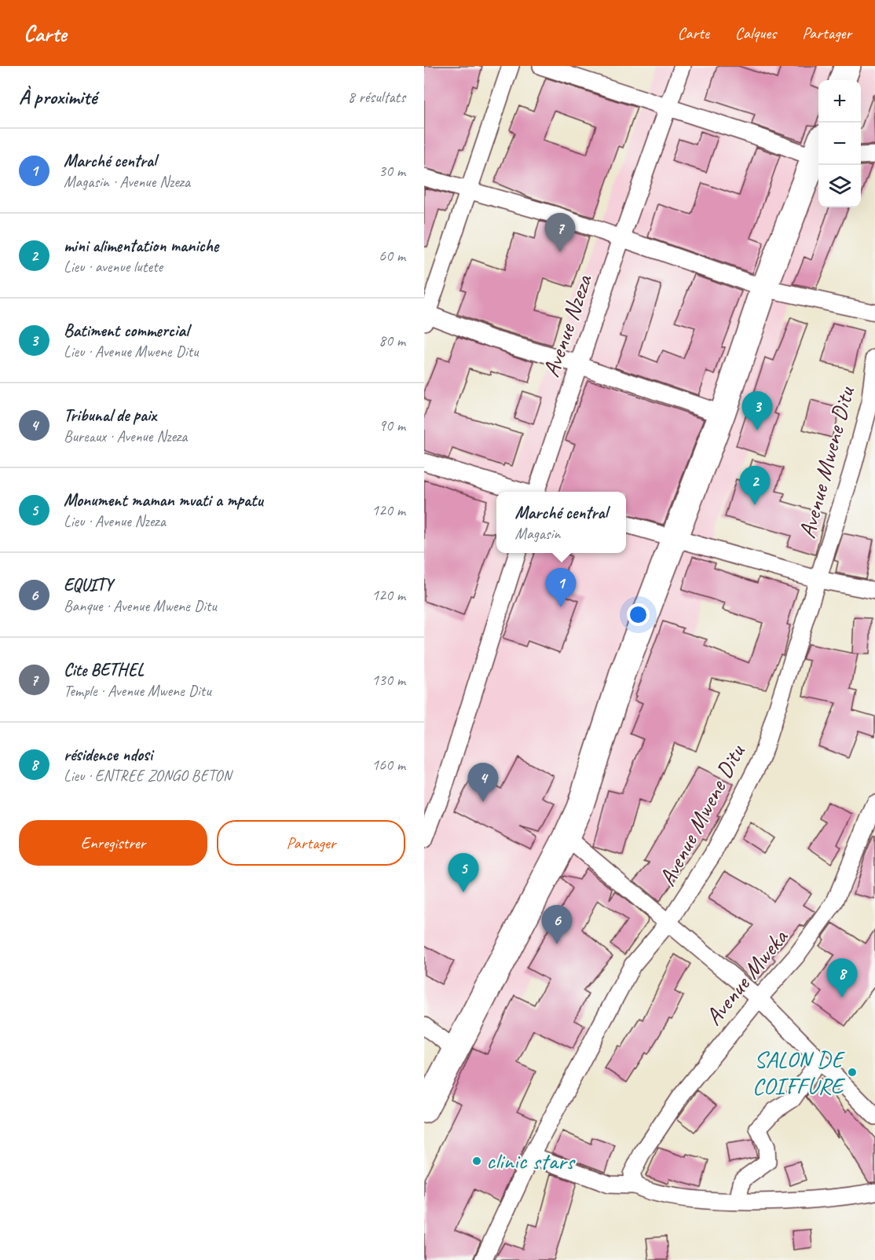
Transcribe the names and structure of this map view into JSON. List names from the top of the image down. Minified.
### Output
{"streets":{"street":["Avenue Nzeza","Avenue Mwene Ditu","Avenue Mweka"]},"places":["SALON DE COIFFURE","clinic stars"],"page":{"header":"Carte","nav":["Carte","Calques","Partager"],"heading":["À proximité","8 résultats"],"map_buttons":["+","−"],"list":[{"mark":"1","name":"Marché central","note":"Magasin · Avenue Nzeza","value":"30 m"},{"mark":"2","name":"mini alimentation maniche","note":"Lieu · avenue lutete","value":"60 m"},{"mark":"3","name":"Batiment commercial","note":"Lieu · Avenue Mwene Ditu","value":"80 m"},{"mark":"4","name":"Tribunal de paix","note":"Bureaux · Avenue Nzeza","value":"90 m"},{"mark":"5","name":"Monument maman mvati a mpatu","note":"Lieu · Avenue Nzeza","value":"120 m"},{"mark":"6","name":"EQUITY","note":"Banque · Avenue Mwene Ditu","value":"120 m"},{"mark":"7","name":"Cite BETHEL","note":"Temple · Avenue Mwene Ditu","value":"130 m"},{"mark":"8","name":"résidence ndosi","note":"Lieu · ENTREE ZONGO BETON","value":"160 m"}],"pins":["7","3","2","1","4","5","6","8"],"popup":["Marché central","Magasin"],"buttons":["Enregistrer","Partager"]}}
